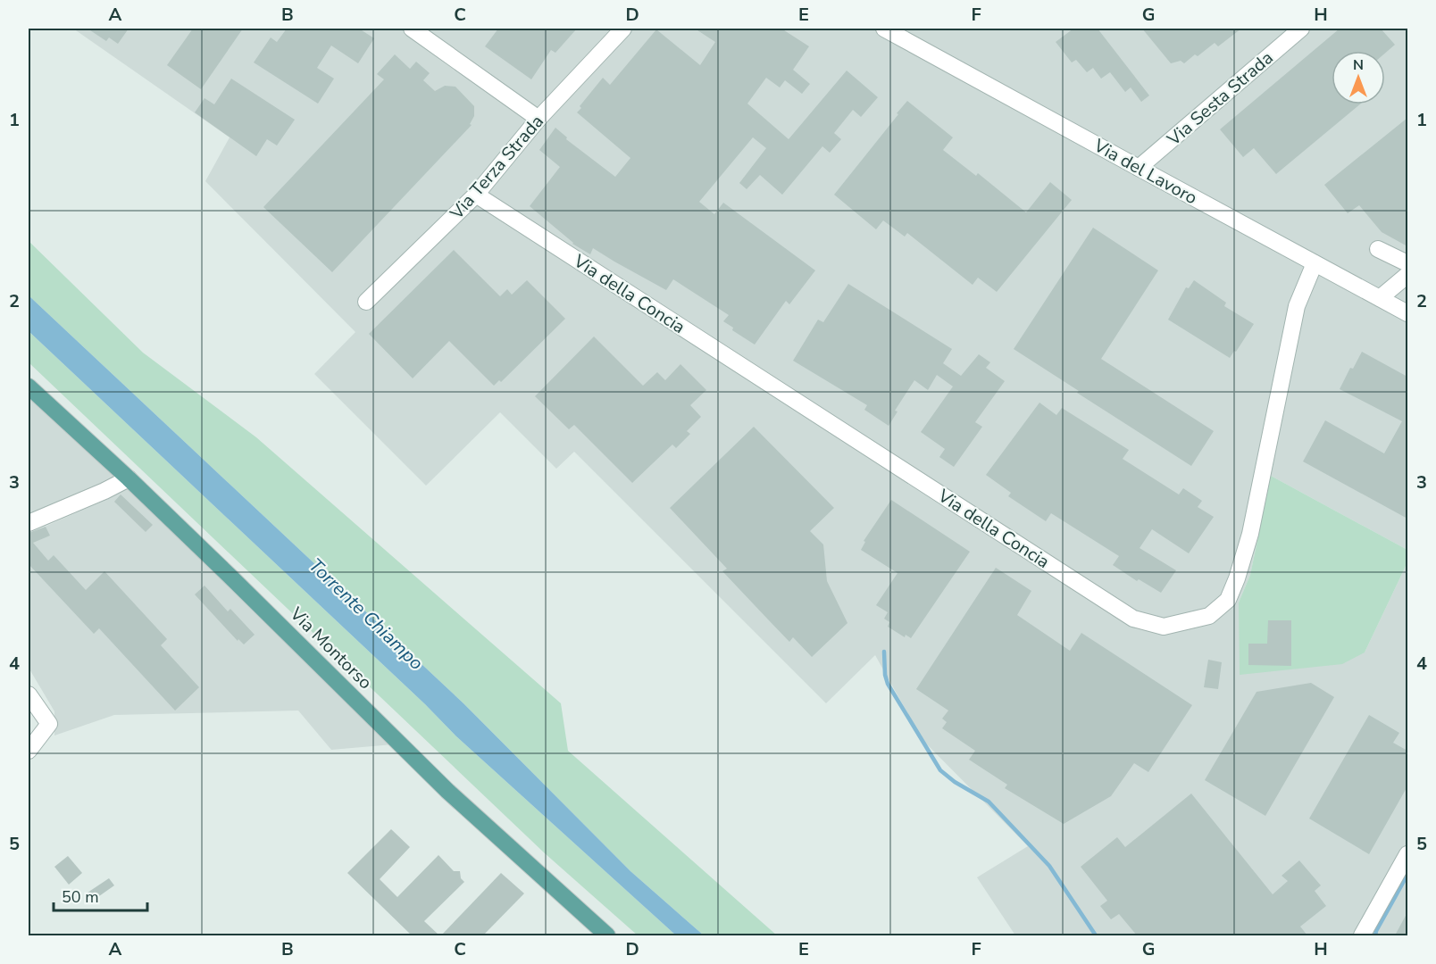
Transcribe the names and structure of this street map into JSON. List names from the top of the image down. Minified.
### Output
{"streets":{"main road":["Via Montorso"],"street":["Via Sesta Strada","Via Terza Strada","Via del Lavoro","Via della Concia"]},"crossings":[["Via Sesta Strada","Via del Lavoro"],["Via Terza Strada","Via della Concia"],["Via del Lavoro","Via della Concia"]],"water":["Torrente Chiampo"],"scale_bar":"50 m","north":"top","grid":{"columns":["A","B","C","D","E","F","G","H"],"rows":["1","2","3","4","5"]}}
